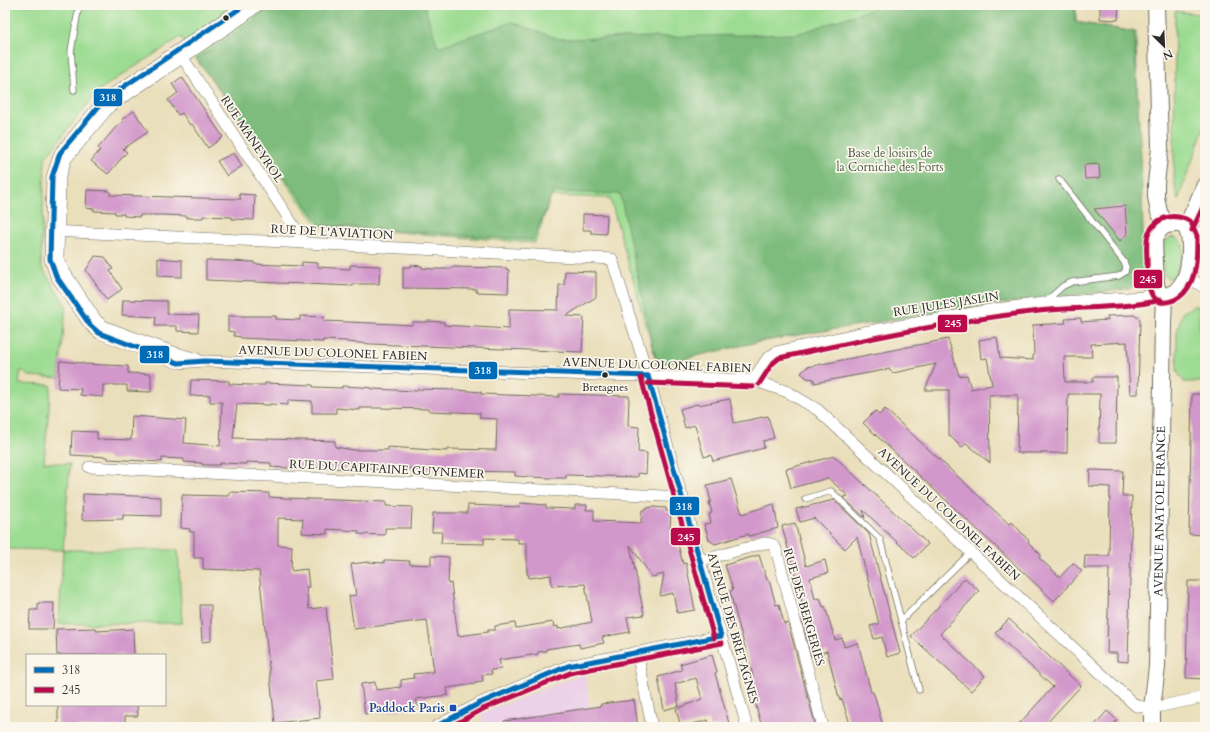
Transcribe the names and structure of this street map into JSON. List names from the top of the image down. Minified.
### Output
{"streets":{"street":["RUE MANEYROL","RUE DE L'AVIATION","RUE JULES JASLIN","AVENUE DU COLONEL FABIEN","RUE DU CAPITAINE GUYNEMER","AVENUE ANATOLE FRANCE","RUE DES BERGERIES","AVENUE DES BRETAGNES"]},"crossings":[["RUE MANEYROL","RUE DE L'AVIATION"],["RUE MANEYROL","AVENUE DU COLONEL FABIEN"],["RUE DE L'AVIATION","AVENUE DU COLONEL FABIEN"],["RUE DE L'AVIATION","AVENUE DES BRETAGNES"],["RUE JULES JASLIN","AVENUE DU COLONEL FABIEN"],["RUE JULES JASLIN","AVENUE ANATOLE FRANCE"],["AVENUE DU COLONEL FABIEN","AVENUE ANATOLE FRANCE"],["AVENUE DU COLONEL FABIEN","AVENUE DES BRETAGNES"],["RUE DU CAPITAINE GUYNEMER","AVENUE DES BRETAGNES"],["RUE DES BERGERIES","AVENUE DES BRETAGNES"]],"parks":["Base de loisirs de la Corniche des Forts"],"places":{"other":["Bretagnes"],"transit":["Paddock Paris"]},"lines":["transit line 318","transit line 245"],"legend":["318","245"],"north":"bottom right"}
